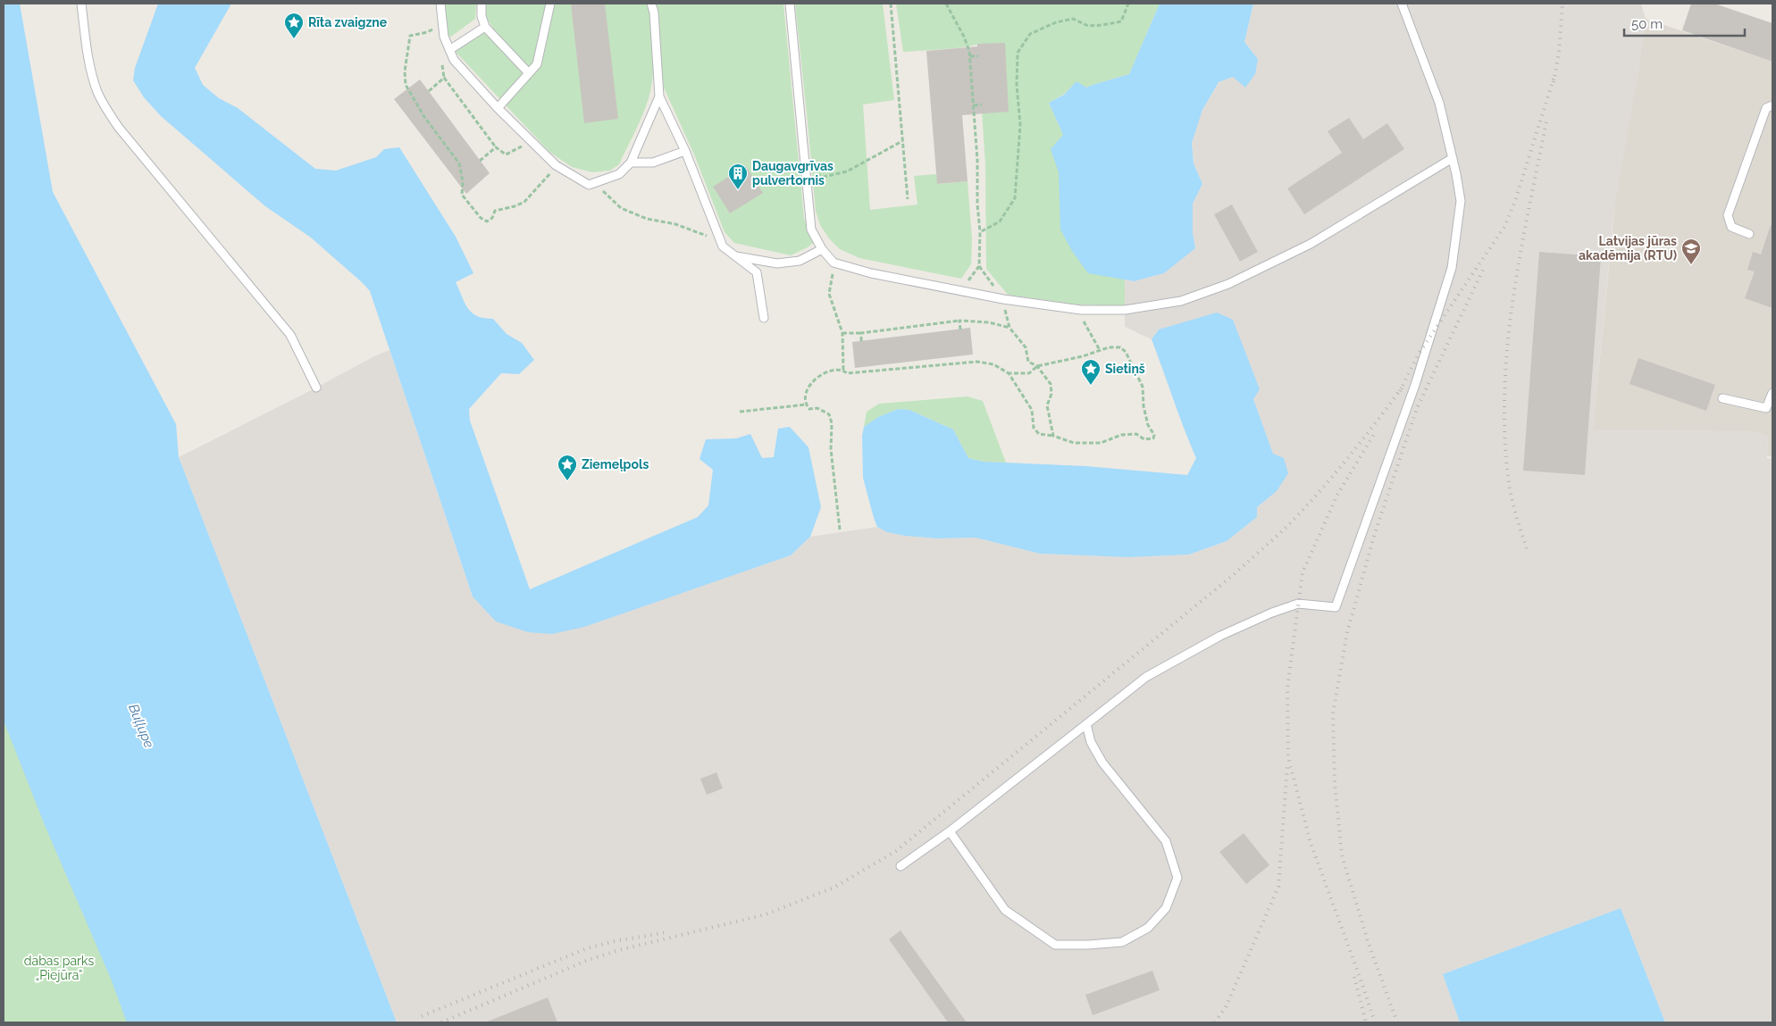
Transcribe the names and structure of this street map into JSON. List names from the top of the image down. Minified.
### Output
{"water":["Buļļupe"],"parks":["dabas parks „Piejūra”"],"places":{"place":["Rīta zvaigzne","Sietiņš","Ziemeļpols"],"building":["Daugavgrīvas pulvertornis"],"school or university":["Latvijas jūras akadēmija (RTU)"]},"scale_bar":"50 m"}
